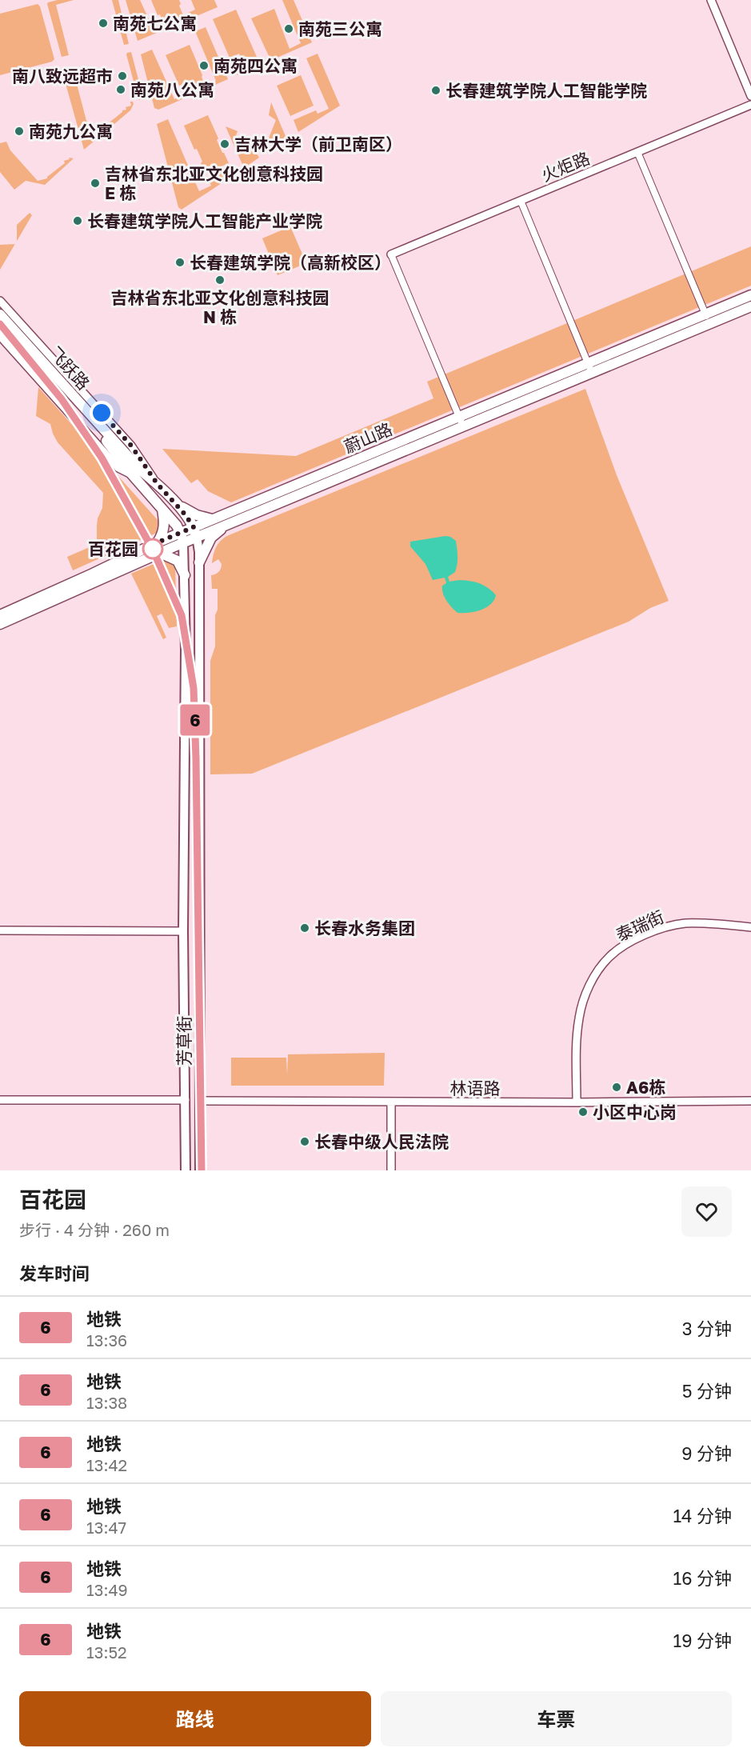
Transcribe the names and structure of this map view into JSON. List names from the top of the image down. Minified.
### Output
{"streets":{"main road":["飞跃路","蔚山路","芳草街"],"street":["火炬路","泰瑞街","林语路"]},"crossings":[["飞跃路","蔚山路"],["飞跃路","芳草街"],["蔚山路","芳草街"],["泰瑞街","林语路"],["芳草街","林语路"]],"places":["南苑七公寓","南苑三公寓","南苑四公寓","南八致远超市","南苑八公寓","长春建筑学院人工智能学院","南苑九公寓","吉林大学（前卫南区）","吉林省东北亚文化创意科技园 E 栋","长春建筑学院人工智能产业学院","长春建筑学院（高新校区）","吉林省东北亚文化创意科技园 N 栋","百花园","长春水务集团","A6栋","小区中心岗","长春中级人民法院"],"lines":["metro line 6"],"page":{"on_map":"6","heading":[["百花园","步行 · 4 分钟 · 260 m"],"发车时间"],"list":[{"mark":"6","name":"地铁","note":"13:36","value":"3 分钟"},{"mark":"6","name":"地铁","note":"13:38","value":"5 分钟"},{"mark":"6","name":"地铁","note":"13:42","value":"9 分钟"},{"mark":"6","name":"地铁","note":"13:47","value":"14 分钟"},{"mark":"6","name":"地铁","note":"13:49","value":"16 分钟"},{"mark":"6","name":"地铁","note":"13:52","value":"19 分钟"}],"buttons":["路线","车票"]}}
